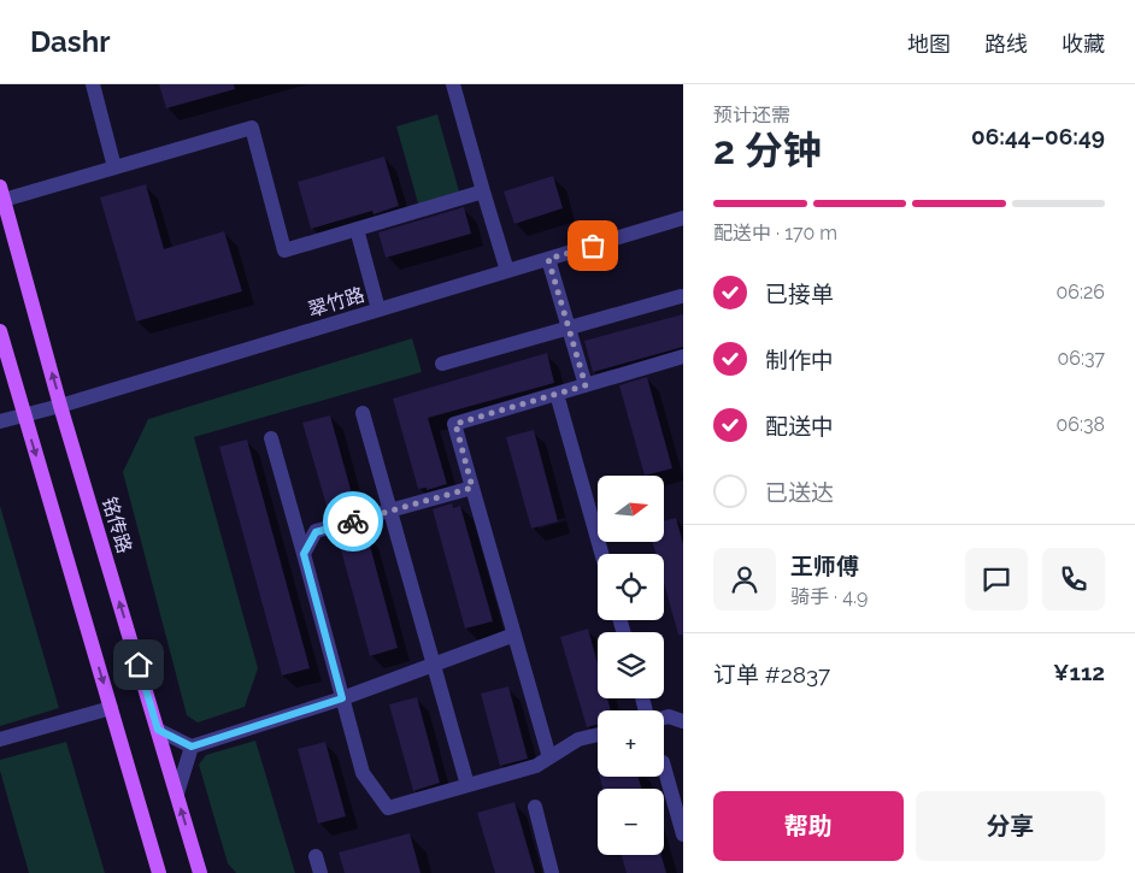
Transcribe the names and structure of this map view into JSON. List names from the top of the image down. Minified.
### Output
{"streets":{"main road":["铭传路"],"street":["翠竹路"]},"crossings":[["翠竹路","铭传路"]],"north":"right","page":{"header":"Dashr","nav":["地图","路线","收藏"],"heading":["2 分钟","预计还需","06:44–06:49"],"panel":["王师傅","骑手 · 4.9","订单 #2837","¥112"],"bar":"配送中 · 170 m","list":[["已接单","06:26"],["制作中","06:37"],["配送中","06:38"],"已送达"],"map_buttons":["+","−"],"buttons":["帮助","分享"]}}
